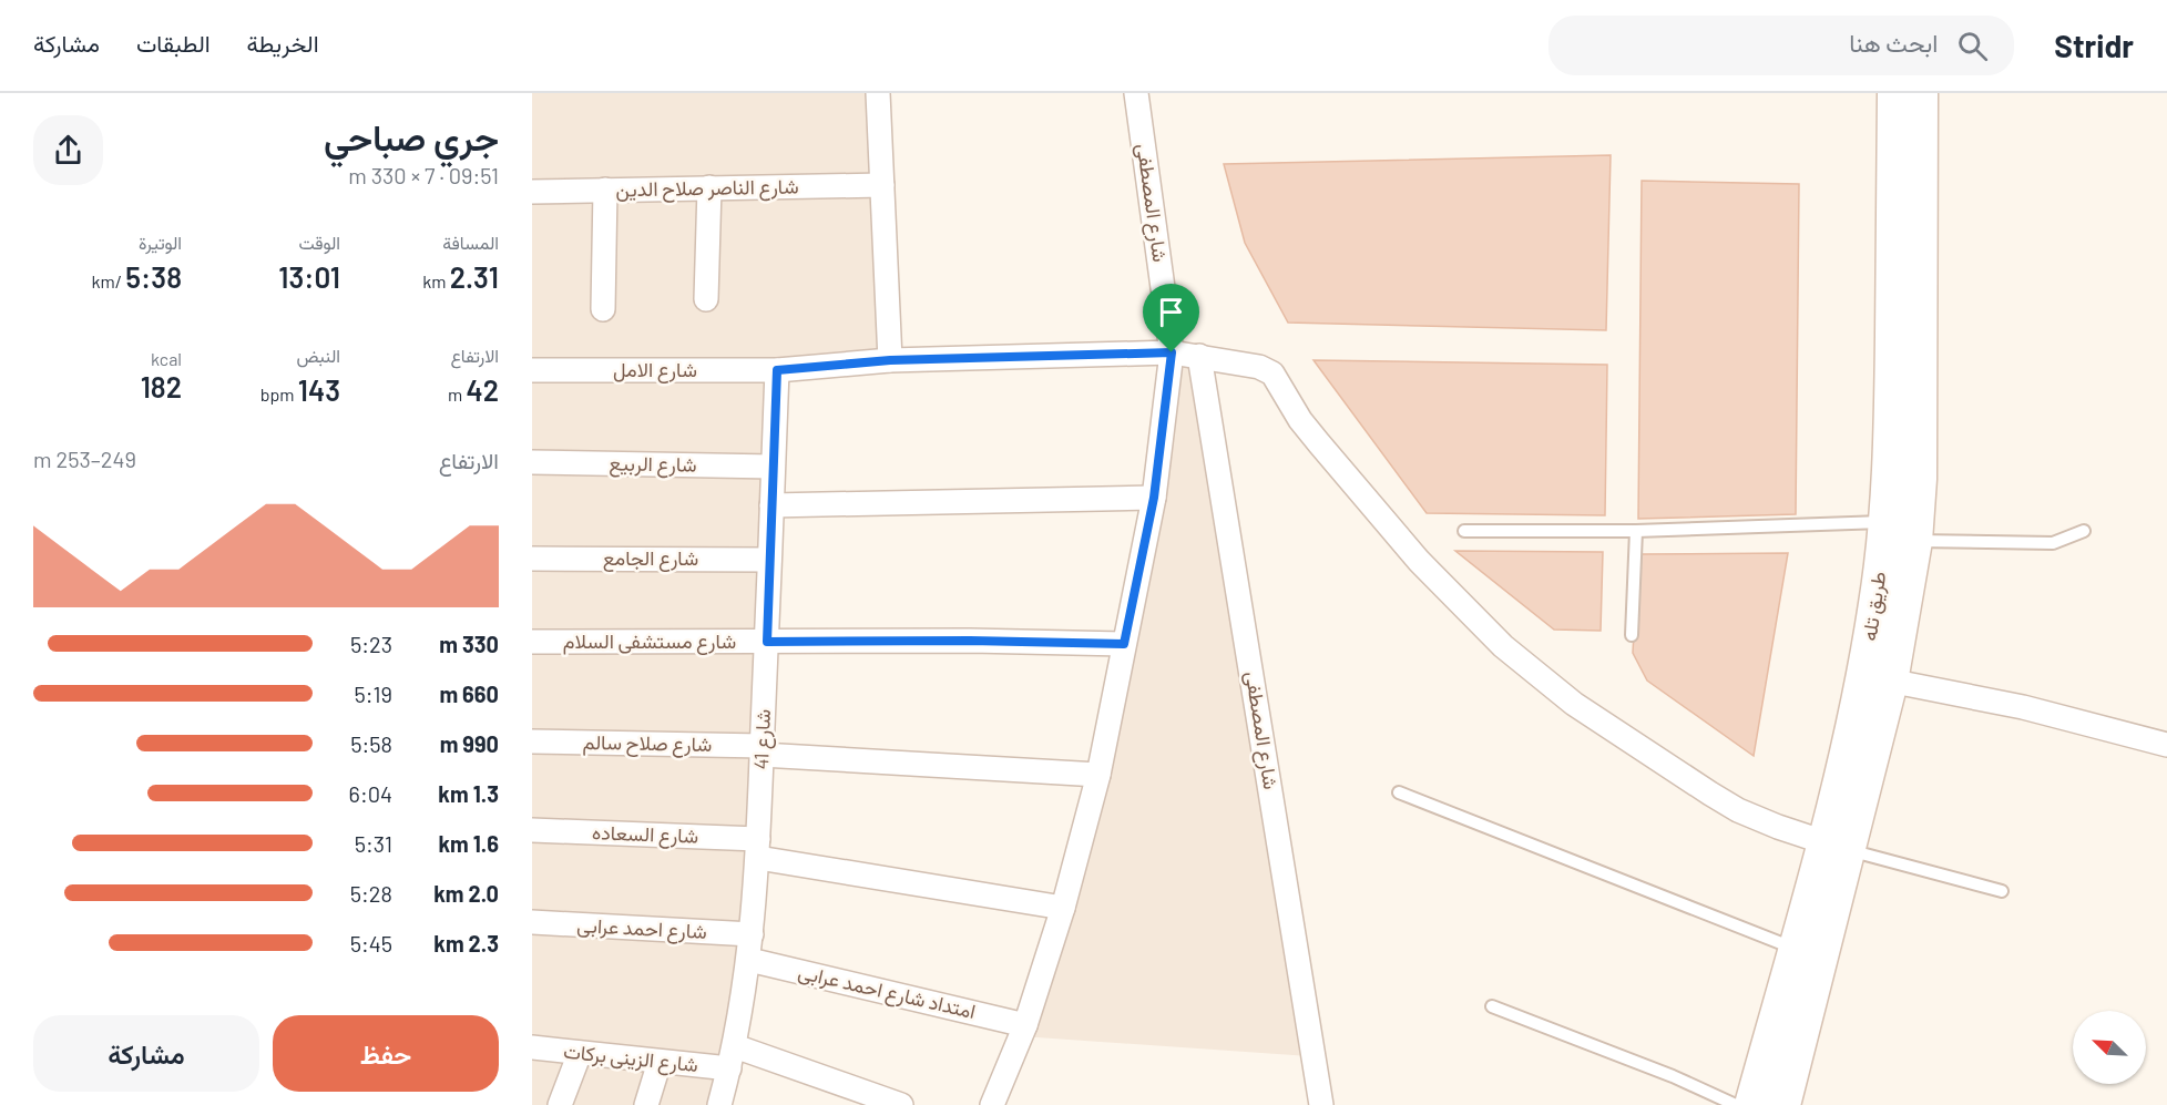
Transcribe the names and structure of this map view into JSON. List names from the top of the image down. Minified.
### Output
{"streets":{"main road":["طريق تله"],"street":["شارع الناصر صلاح الدين","شارع المصطفى","شارع الامل","شارع الربيع","شارع الجامع","شارع مستشفى السلام","شارع 41","شارع صلاح سالم","شارع السعاده","شارع احمد عرابى","امتداد شارع احمد عرابى","شارع الزينى بركات"]},"crossings":[["شارع المصطفى","شارع الامل"],["شارع المصطفى","شارع مستشفى السلام"],["شارع المصطفى","شارع صلاح سالم"],["شارع المصطفى","شارع السعاده"],["شارع المصطفى","امتداد شارع احمد عرابى"],["شارع الامل","طريق تله"],["شارع الامل","شارع 41"],["شارع الربيع","شارع 41"],["شارع الجامع","شارع 41"],["شارع مستشفى السلام","شارع 41"],["شارع 41","شارع صلاح سالم"],["شارع 41","شارع السعاده"],["شارع 41","شارع احمد عرابى"],["شارع 41","امتداد شارع احمد عرابى"],["شارع 41","شارع الزينى بركات"]],"north":"top left","page":{"header":"Stridr","search":"ابحث هنا","nav":["الخريطة","الطبقات","مشاركة"],"heading":["جري صباحي","09:51 · 7 × 330 m"],"stats":[["المسافة","2.31 km"],["الوقت","13:01"],["الوتيرة","5:38 /km"],["الارتفاع","42 m"],["النبض","143 bpm"],["kcal","182"]],"chart":["الارتفاع","249–253 m"],"list":[{"name":"330 m","note":"5:23"},{"name":"660 m","note":"5:19"},{"name":"990 m","note":"5:58"},{"name":"1.3 km","note":"6:04"},{"name":"1.6 km","note":"5:31"},{"name":"2.0 km","note":"5:28"},{"name":"2.3 km","note":"5:45"}],"buttons":["حفظ","مشاركة"]}}
